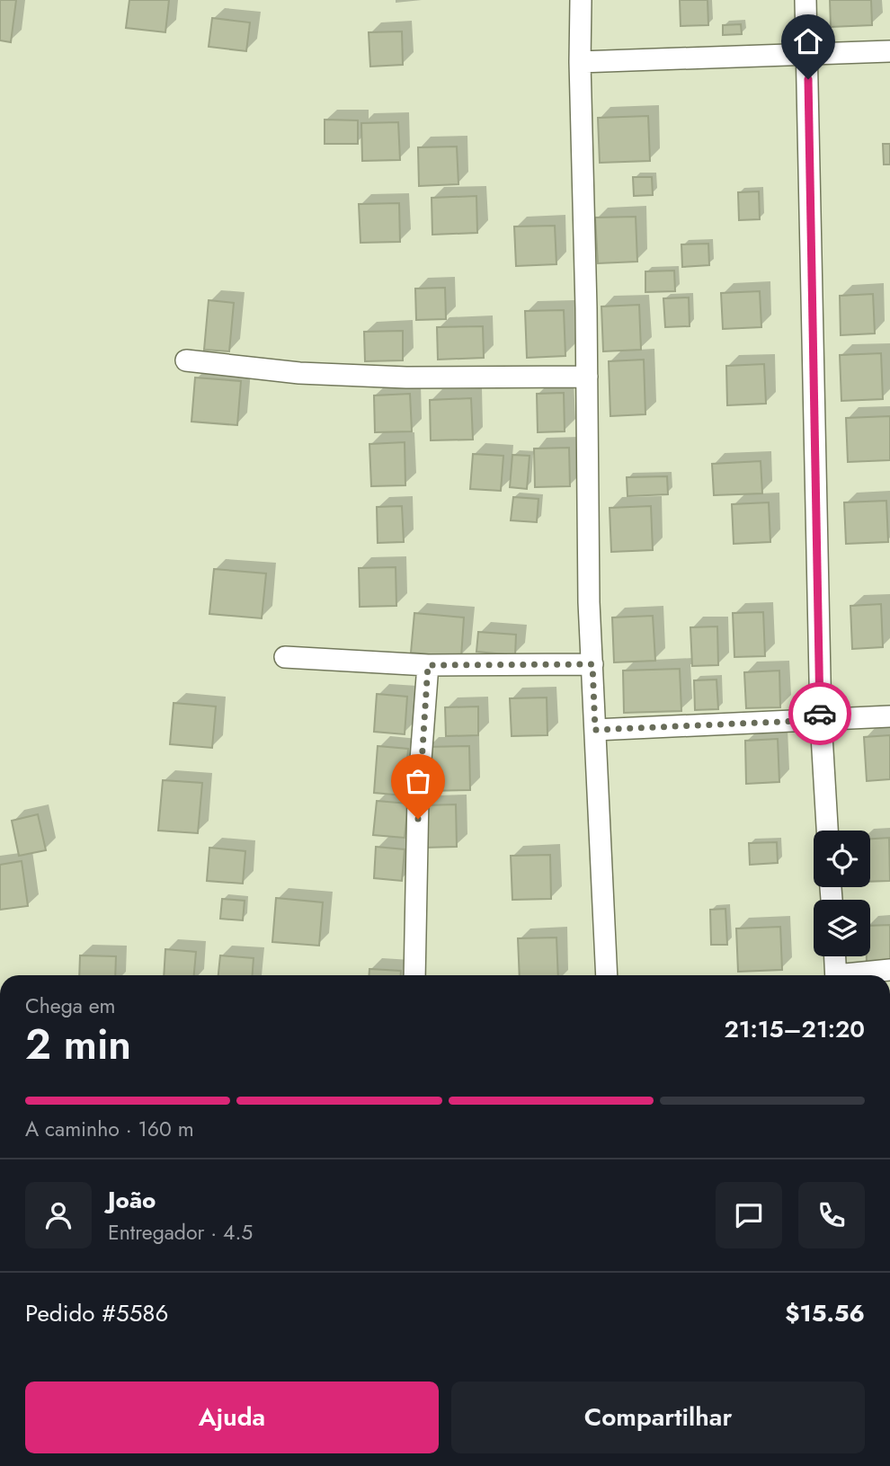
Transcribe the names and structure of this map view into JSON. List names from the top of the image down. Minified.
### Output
{"page":{"heading":["2 min","Chega em","21:15–21:20"],"panel":["João","Entregador · 4.5","Pedido #5586","$15.56"],"bar":"A caminho · 160 m","buttons":["Ajuda","Compartilhar"]}}
